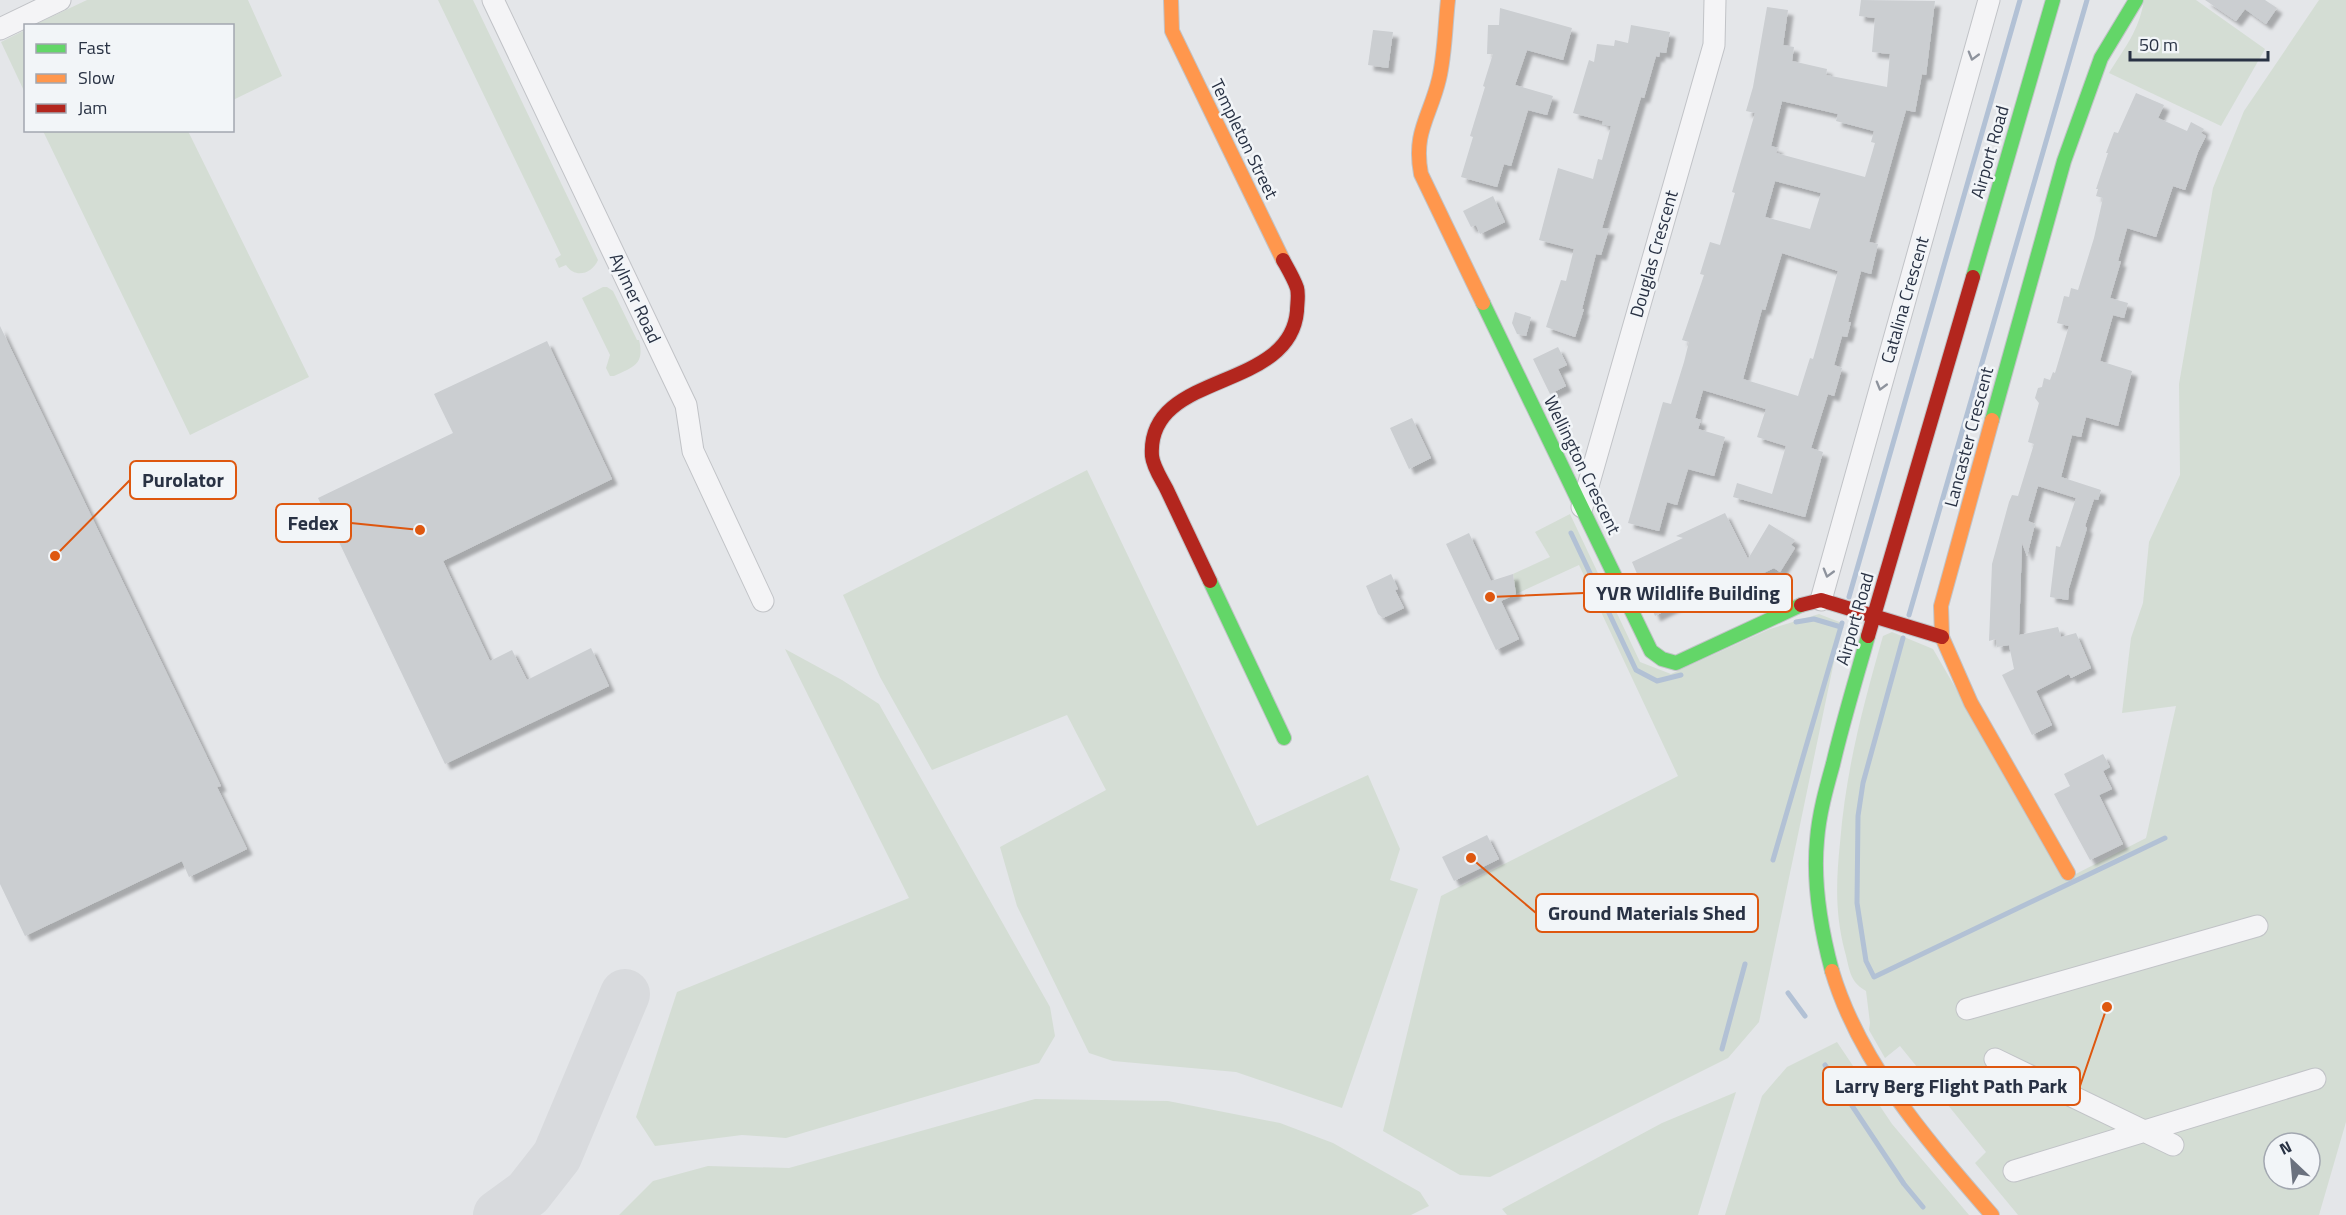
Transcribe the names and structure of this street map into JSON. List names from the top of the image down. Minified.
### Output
{"streets":{"street":["Templeton Street","Airport Road","Douglas Crescent","Aylmer Road","Catalina Crescent","Lancaster Crescent","Wellington Crescent"]},"crossings":[["Douglas Crescent","Wellington Crescent"],["Catalina Crescent","Wellington Crescent"]],"one_way":["Catalina Crescent"],"places":["Fedex","Purolator","YVR Wildlife Building","Ground Materials Shed","Larry Berg Flight Path Park"],"legend":["Fast","Slow","Jam"],"scale_bar":"50 m","north":"top left"}
